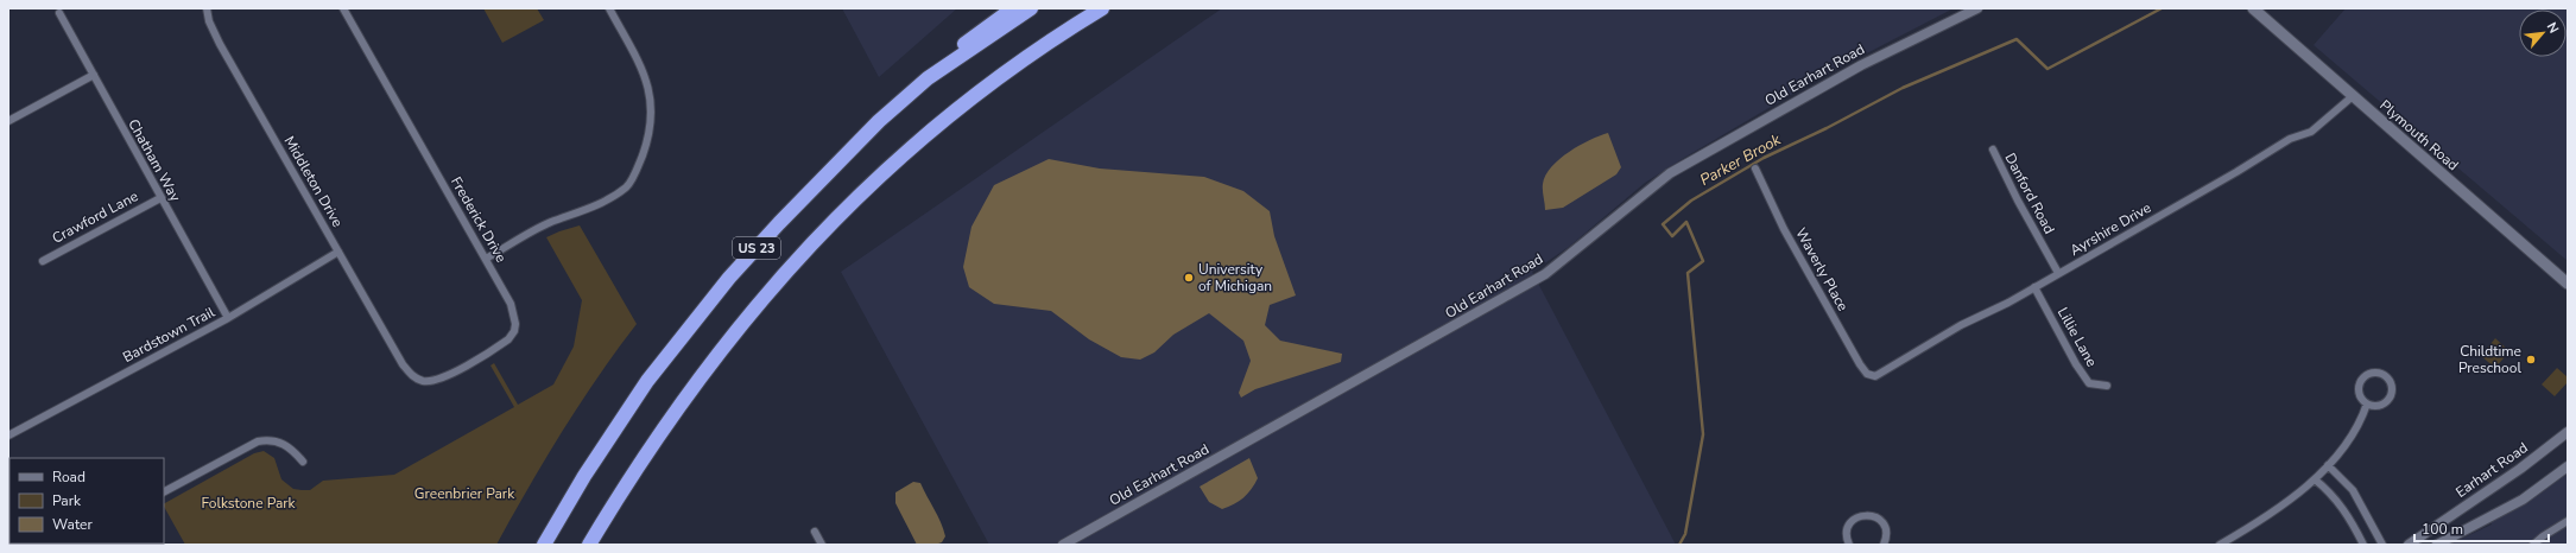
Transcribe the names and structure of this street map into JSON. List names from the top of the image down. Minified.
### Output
{"streets":{"highway":["US 23"],"main road":["Plymouth Road"],"street":["Old Earhart Road","Chatham Way","Middleton Drive","Danford Road","Crawford Lane","Frederick Drive","Ayrshire Drive","Waverly Place","Bardstown Trail","Lillie Lane","Earhart Road"]},"crossings":[["Plymouth Road","Ayrshire Drive"],["Chatham Way","Crawford Lane"],["Chatham Way","Bardstown Trail"],["Middleton Drive","Frederick Drive"],["Middleton Drive","Bardstown Trail"],["Danford Road","Ayrshire Drive"],["Ayrshire Drive","Waverly Place"],["Ayrshire Drive","Lillie Lane"]],"water":["Parker Brook"],"parks":["Greenbrier Park","Folkstone Park"],"places":["University of Michigan","Childtime Preschool"],"legend":["Road","Park","Water"],"scale_bar":"100 m","north":"top right"}
